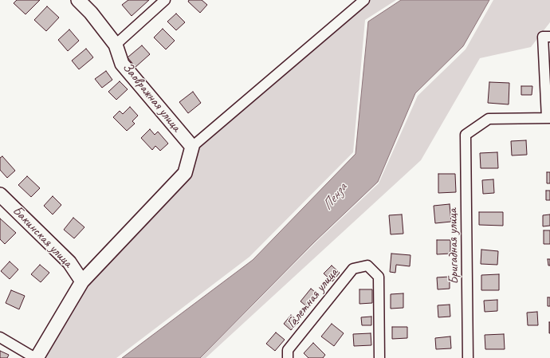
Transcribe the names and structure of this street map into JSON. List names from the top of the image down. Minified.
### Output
{"streets":{"street":["Заовражная улица","Бакинская улица","Бригадная улица","Галетная улица"]},"water":["Пенза"]}
